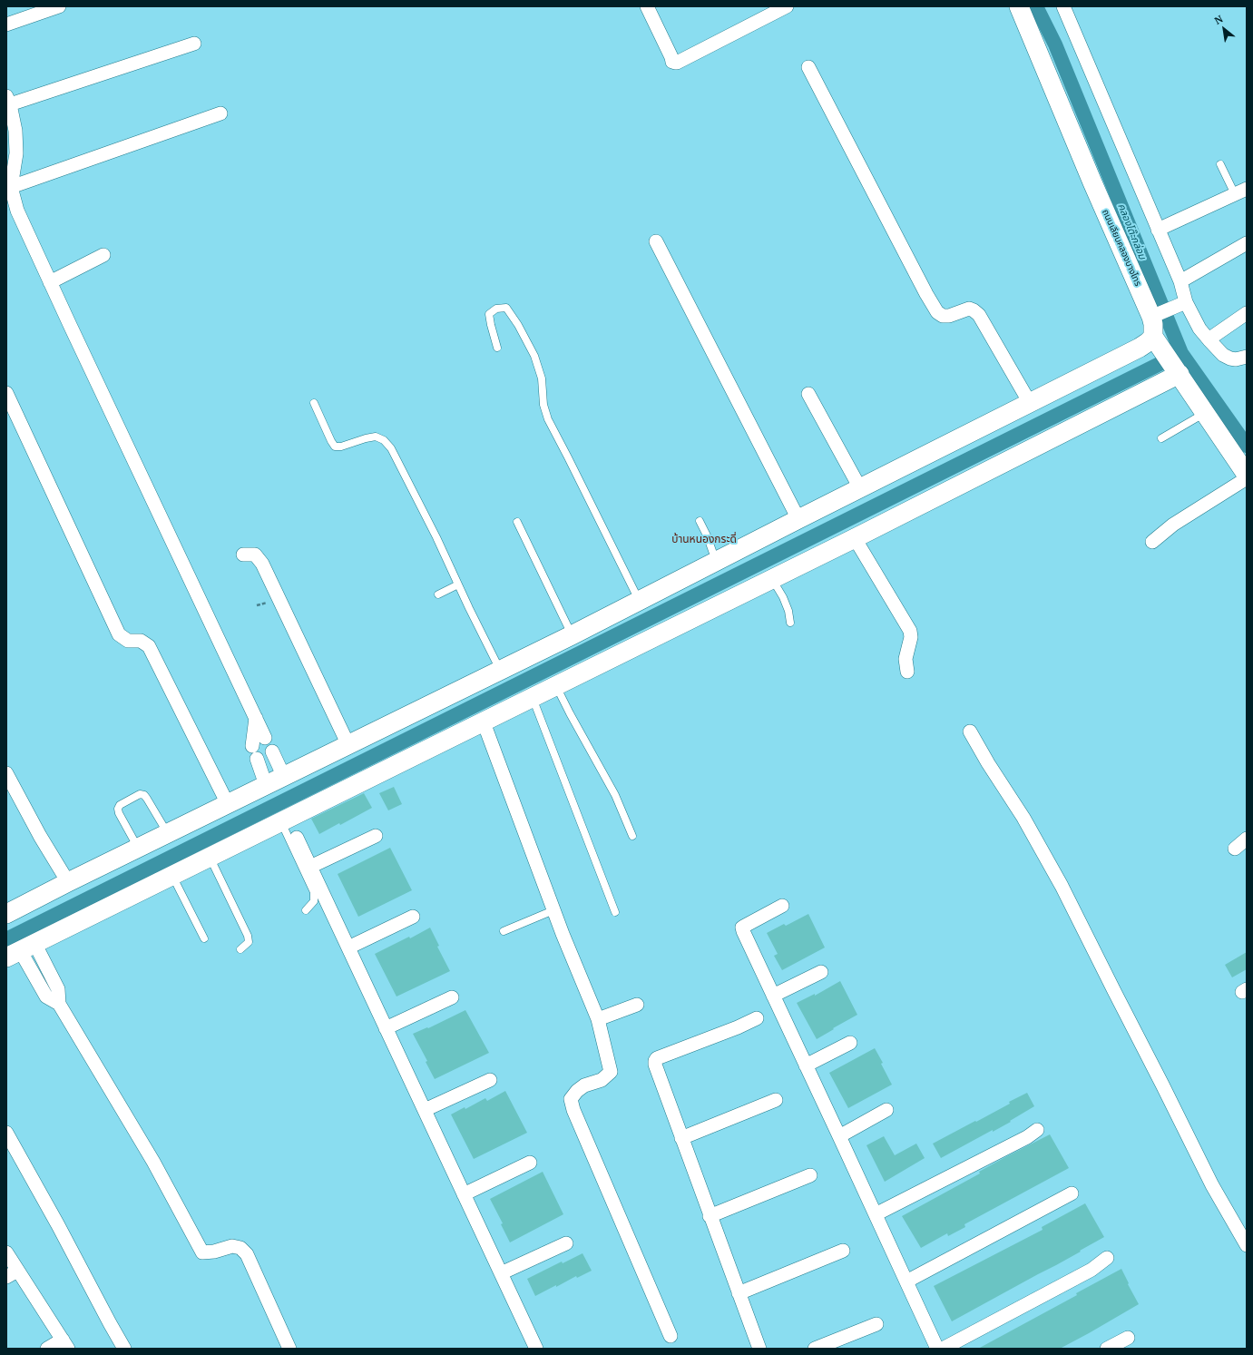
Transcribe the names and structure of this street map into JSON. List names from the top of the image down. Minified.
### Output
{"streets":{"street":["ถนนเลียบคลองบางไทร"]},"districts":["บ้านหนองกระดี่"],"water":["คลองโต๊ะกล่อม"],"north":"top left"}
